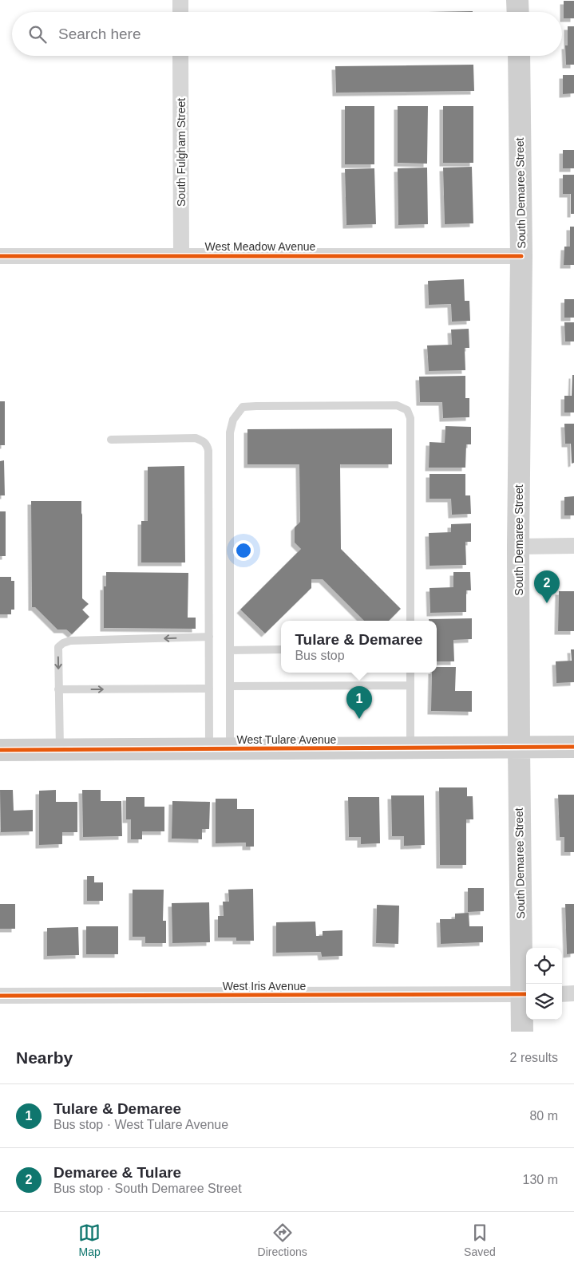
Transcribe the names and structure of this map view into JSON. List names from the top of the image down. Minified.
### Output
{"streets":{"main road":["South Demaree Street","West Tulare Avenue"],"street":["South Fulgham Street","West Meadow Avenue","West Iris Avenue"]},"crossings":[["South Fulgham Street","West Meadow Avenue"],["South Demaree Street","West Meadow Avenue"],["South Demaree Street","West Tulare Avenue"],["South Demaree Street","West Iris Avenue"]],"page":{"search":"Search here","pins":["2","1"],"popup":["Tulare & Demaree","Bus stop"],"heading":["Nearby","2 results"],"list":[{"mark":"1","name":"Tulare & Demaree","note":"Bus stop · West Tulare Avenue","value":"80 m"},{"mark":"2","name":"Demaree & Tulare","note":"Bus stop · South Demaree Street","value":"130 m"}],"nav":["Map","Directions","Saved"]}}
